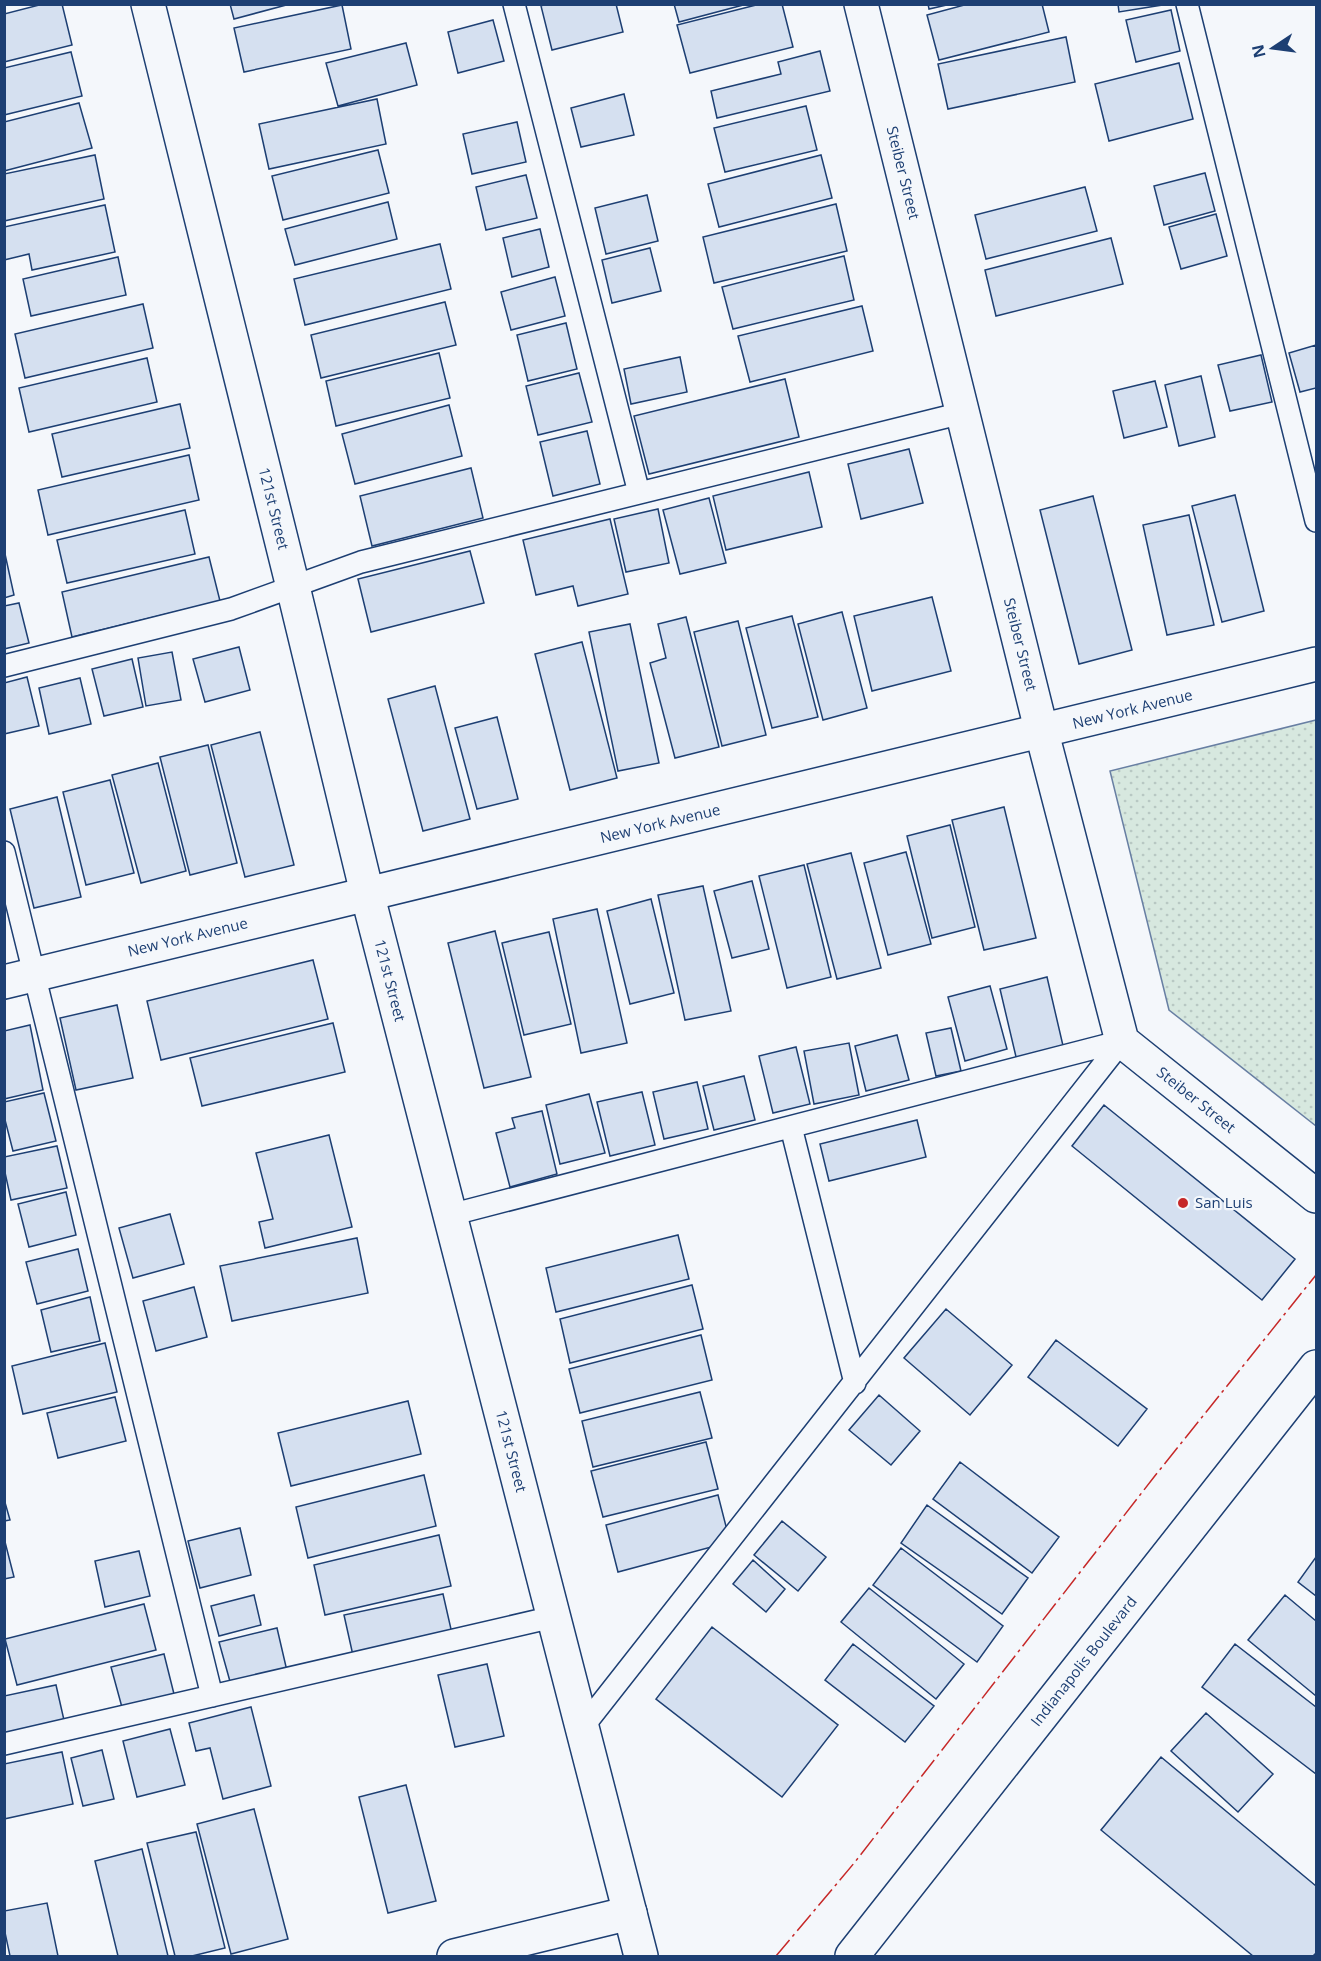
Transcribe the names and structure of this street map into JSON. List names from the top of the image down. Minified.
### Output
{"streets":{"street":["Steiber Street","121st Street","New York Avenue","Indianapolis Boulevard"]},"crossings":[["Steiber Street","New York Avenue"],["121st Street","New York Avenue"]],"places":["San Luis"],"north":"left"}
